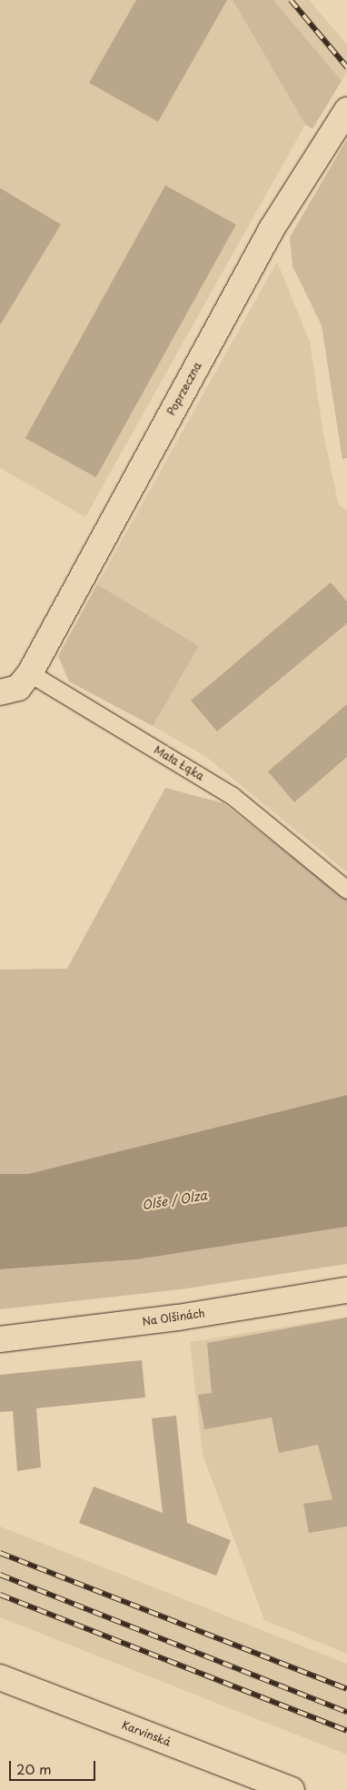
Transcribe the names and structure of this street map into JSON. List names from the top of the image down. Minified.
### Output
{"streets":{"street":["Poprzeczna","Na Olšinách","Karvinská"],"lane":["Mała Łąka"]},"crossings":[["Poprzeczna","Mała Łąka"]],"water":["Olše / Olza"],"scale_bar":"20 m"}
